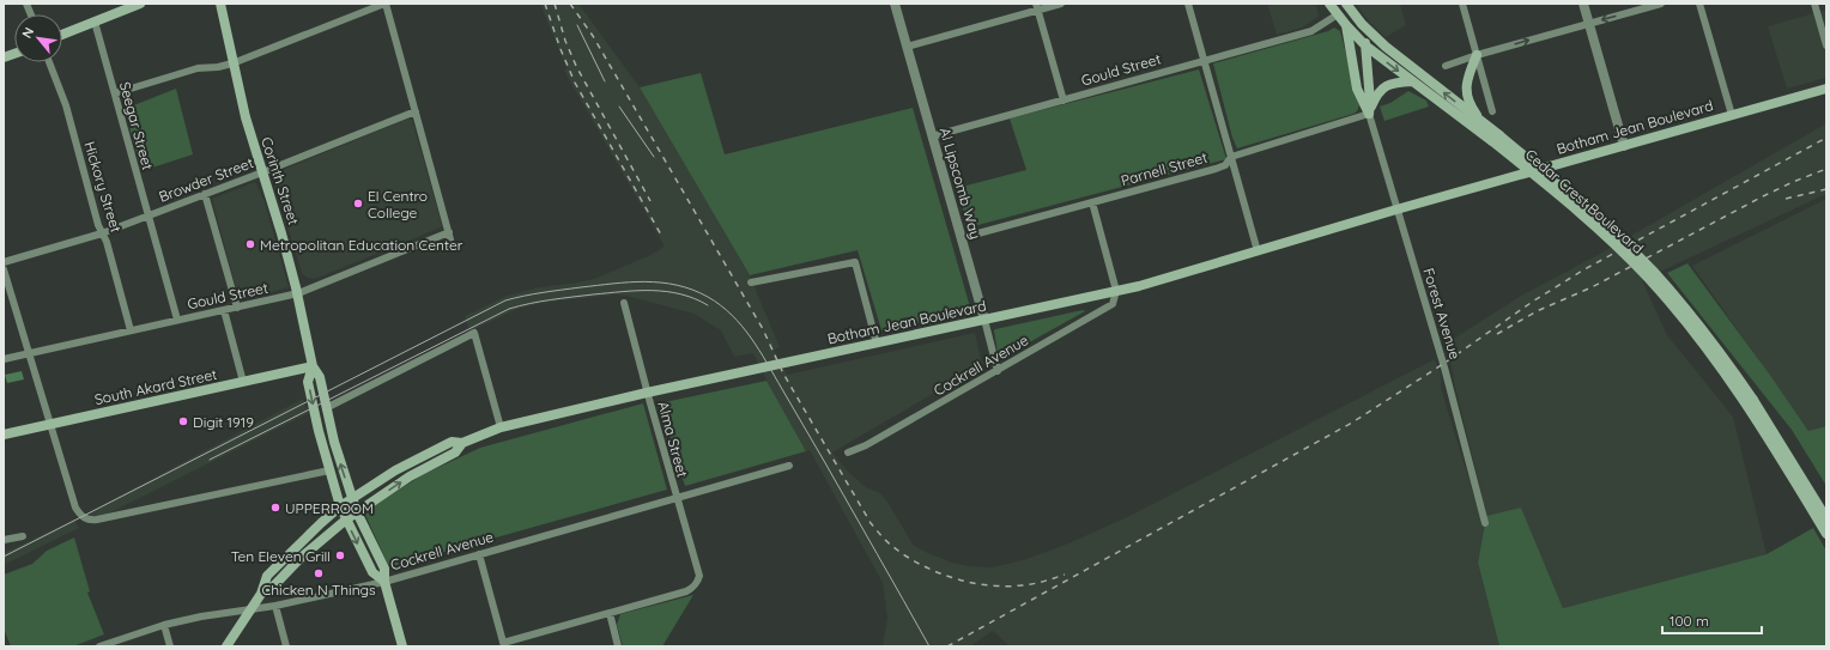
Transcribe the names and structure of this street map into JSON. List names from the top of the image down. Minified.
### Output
{"streets":{"main road":["Botham Jean Boulevard","Corinth Street","Cedar Crest Boulevard","South Akard Street"],"street":["Gould Street","Seegar Street","Parnell Street","Browder Street","Al Lipscomb Way","Hickory Street","Forest Avenue","Cockrell Avenue","Alma Street"]},"crossings":[["Gould Street","Seegar Street"],["Gould Street","Browder Street"],["Gould Street","Corinth Street"],["Gould Street","Al Lipscomb Way"],["Gould Street","Hickory Street"],["Gould Street","Cedar Crest Boulevard"],["Seegar Street","Browder Street"],["Botham Jean Boulevard","Corinth Street"],["Botham Jean Boulevard","Al Lipscomb Way"],["Botham Jean Boulevard","Forest Avenue"],["Botham Jean Boulevard","Cockrell Avenue"],["Botham Jean Boulevard","Alma Street"],["Parnell Street","Al Lipscomb Way"],["Parnell Street","Forest Avenue"],["Browder Street","Corinth Street"],["Browder Street","Hickory Street"],["Corinth Street","Cockrell Avenue"],["Corinth Street","South Akard Street"],["Al Lipscomb Way","Cockrell Avenue"],["Cockrell Avenue","Alma Street"]],"places":["El Centro College","Metropolitan Education Center","Digit 1919","UPPERROOM","Ten Eleven Grill","Chicken N Things"],"scale_bar":"100 m","north":"top left"}
